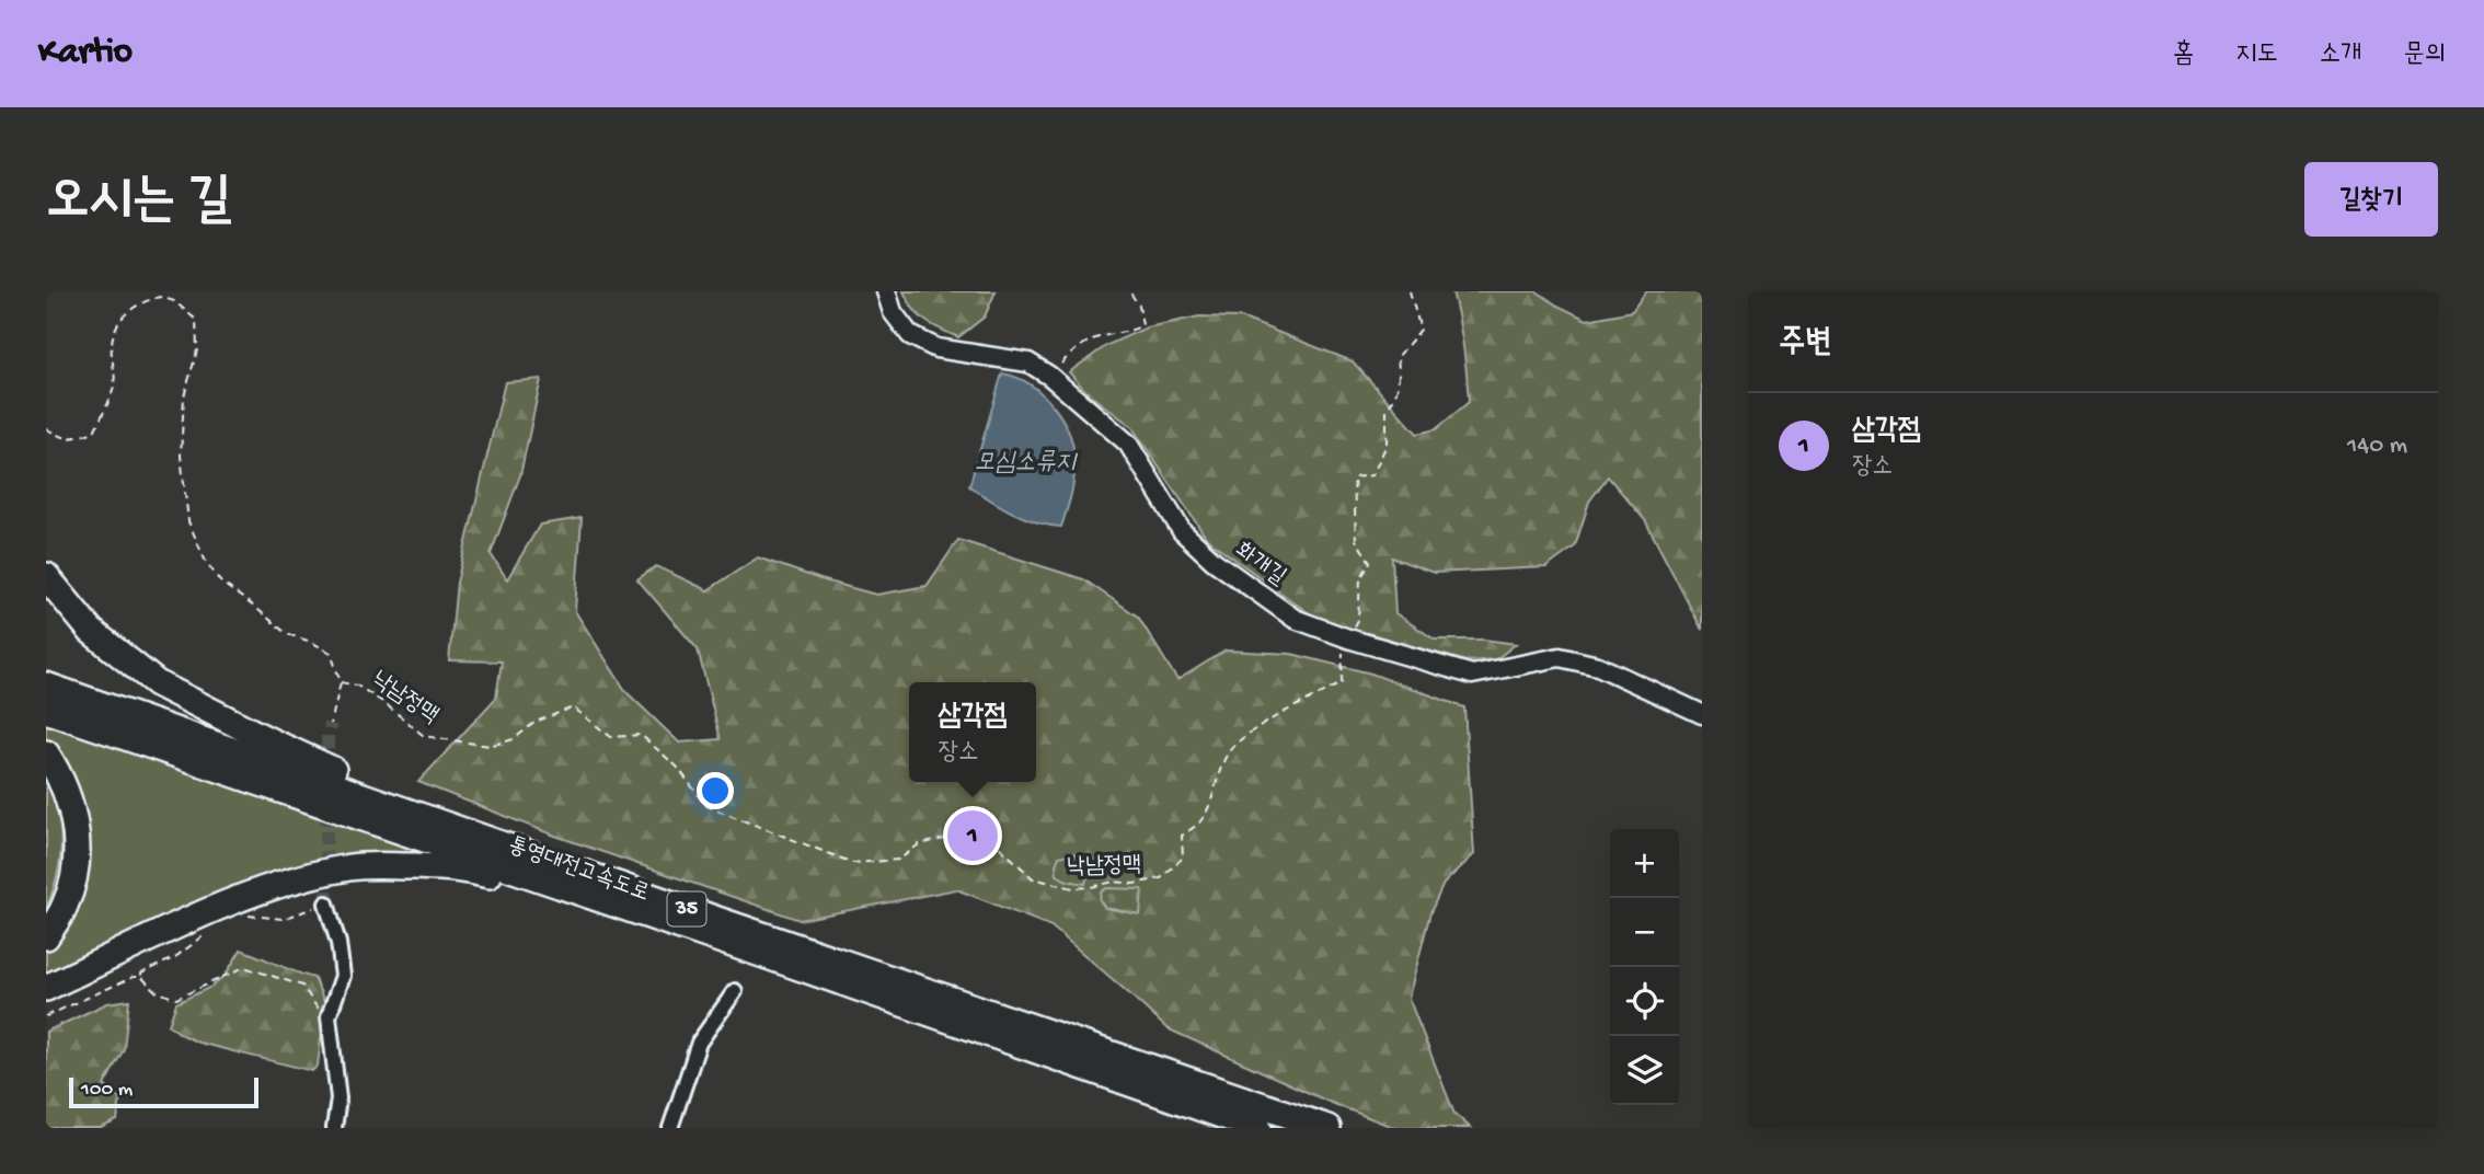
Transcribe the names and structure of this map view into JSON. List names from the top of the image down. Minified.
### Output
{"streets":{"highway":["통영대전고속도로","35"],"street":["화개길"],"path":["낙남정맥"]},"crossings":[["화개길","낙남정맥"]],"water":["모심소류지"],"scale_bar":"100 m","page":{"header":"Kartio","nav":["홈","지도","소개","문의"],"buttons":"길찾기","title":"오시는 길","heading":"주변","list":[{"mark":"1","name":"삼각점","note":"장소","value":"140 m"}],"popup":["삼각점","장소"],"pins":"1","map_buttons":["+","−"],"scale":"100 m"}}
